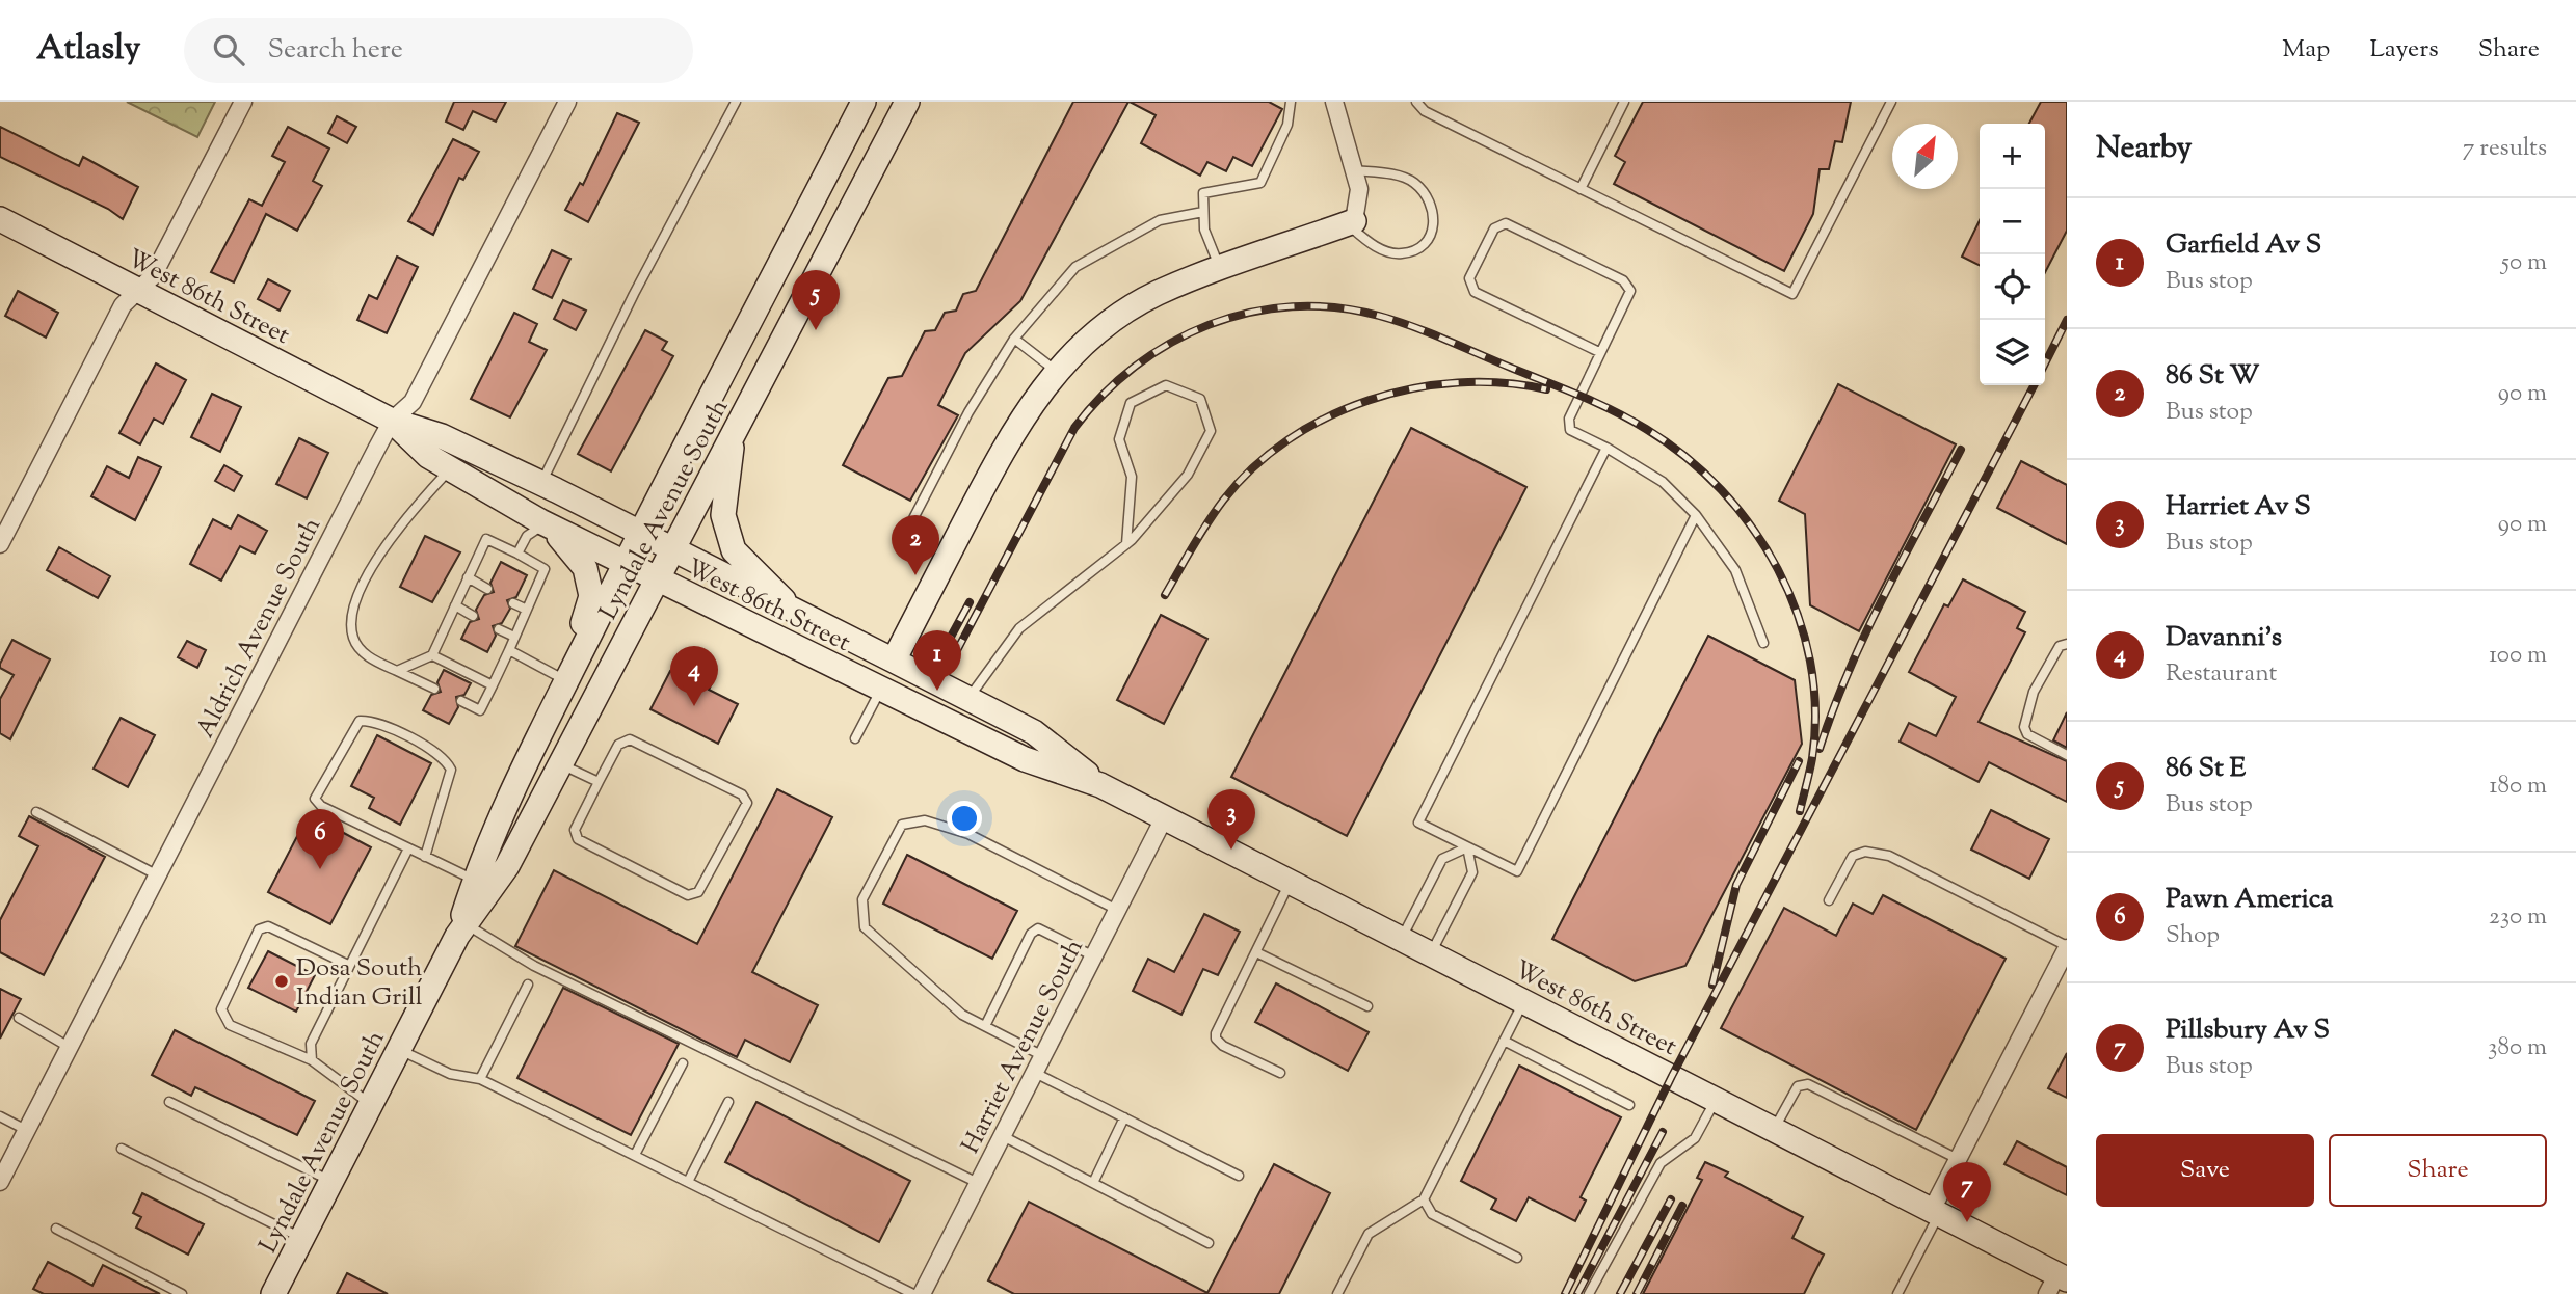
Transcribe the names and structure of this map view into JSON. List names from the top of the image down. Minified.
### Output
{"streets":{"street":["West 86th Street","Lyndale Avenue South","Aldrich Avenue South","Harriet Avenue South"]},"crossings":[["West 86th Street","Lyndale Avenue South"],["West 86th Street","Aldrich Avenue South"],["West 86th Street","Harriet Avenue South"]],"places":["Dosa South Indian Grill"],"north":"top right","page":{"header":"Atlasly","search":"Search here","nav":["Map","Layers","Share"],"heading":["Nearby","7 results"],"map_buttons":["+","−"],"list":[{"mark":"1","name":"Garfield Av S","note":"Bus stop","value":"50 m"},{"mark":"2","name":"86 St W","note":"Bus stop","value":"90 m"},{"mark":"3","name":"Harriet Av S","note":"Bus stop","value":"90 m"},{"mark":"4","name":"Davanni's","note":"Restaurant","value":"100 m"},{"mark":"5","name":"86 St E","note":"Bus stop","value":"180 m"},{"mark":"6","name":"Pawn America","note":"Shop","value":"230 m"},{"mark":"7","name":"Pillsbury Av S","note":"Bus stop","value":"380 m"}],"pins":["5","2","1","4","3","6","7"],"buttons":["Save","Share"]}}
